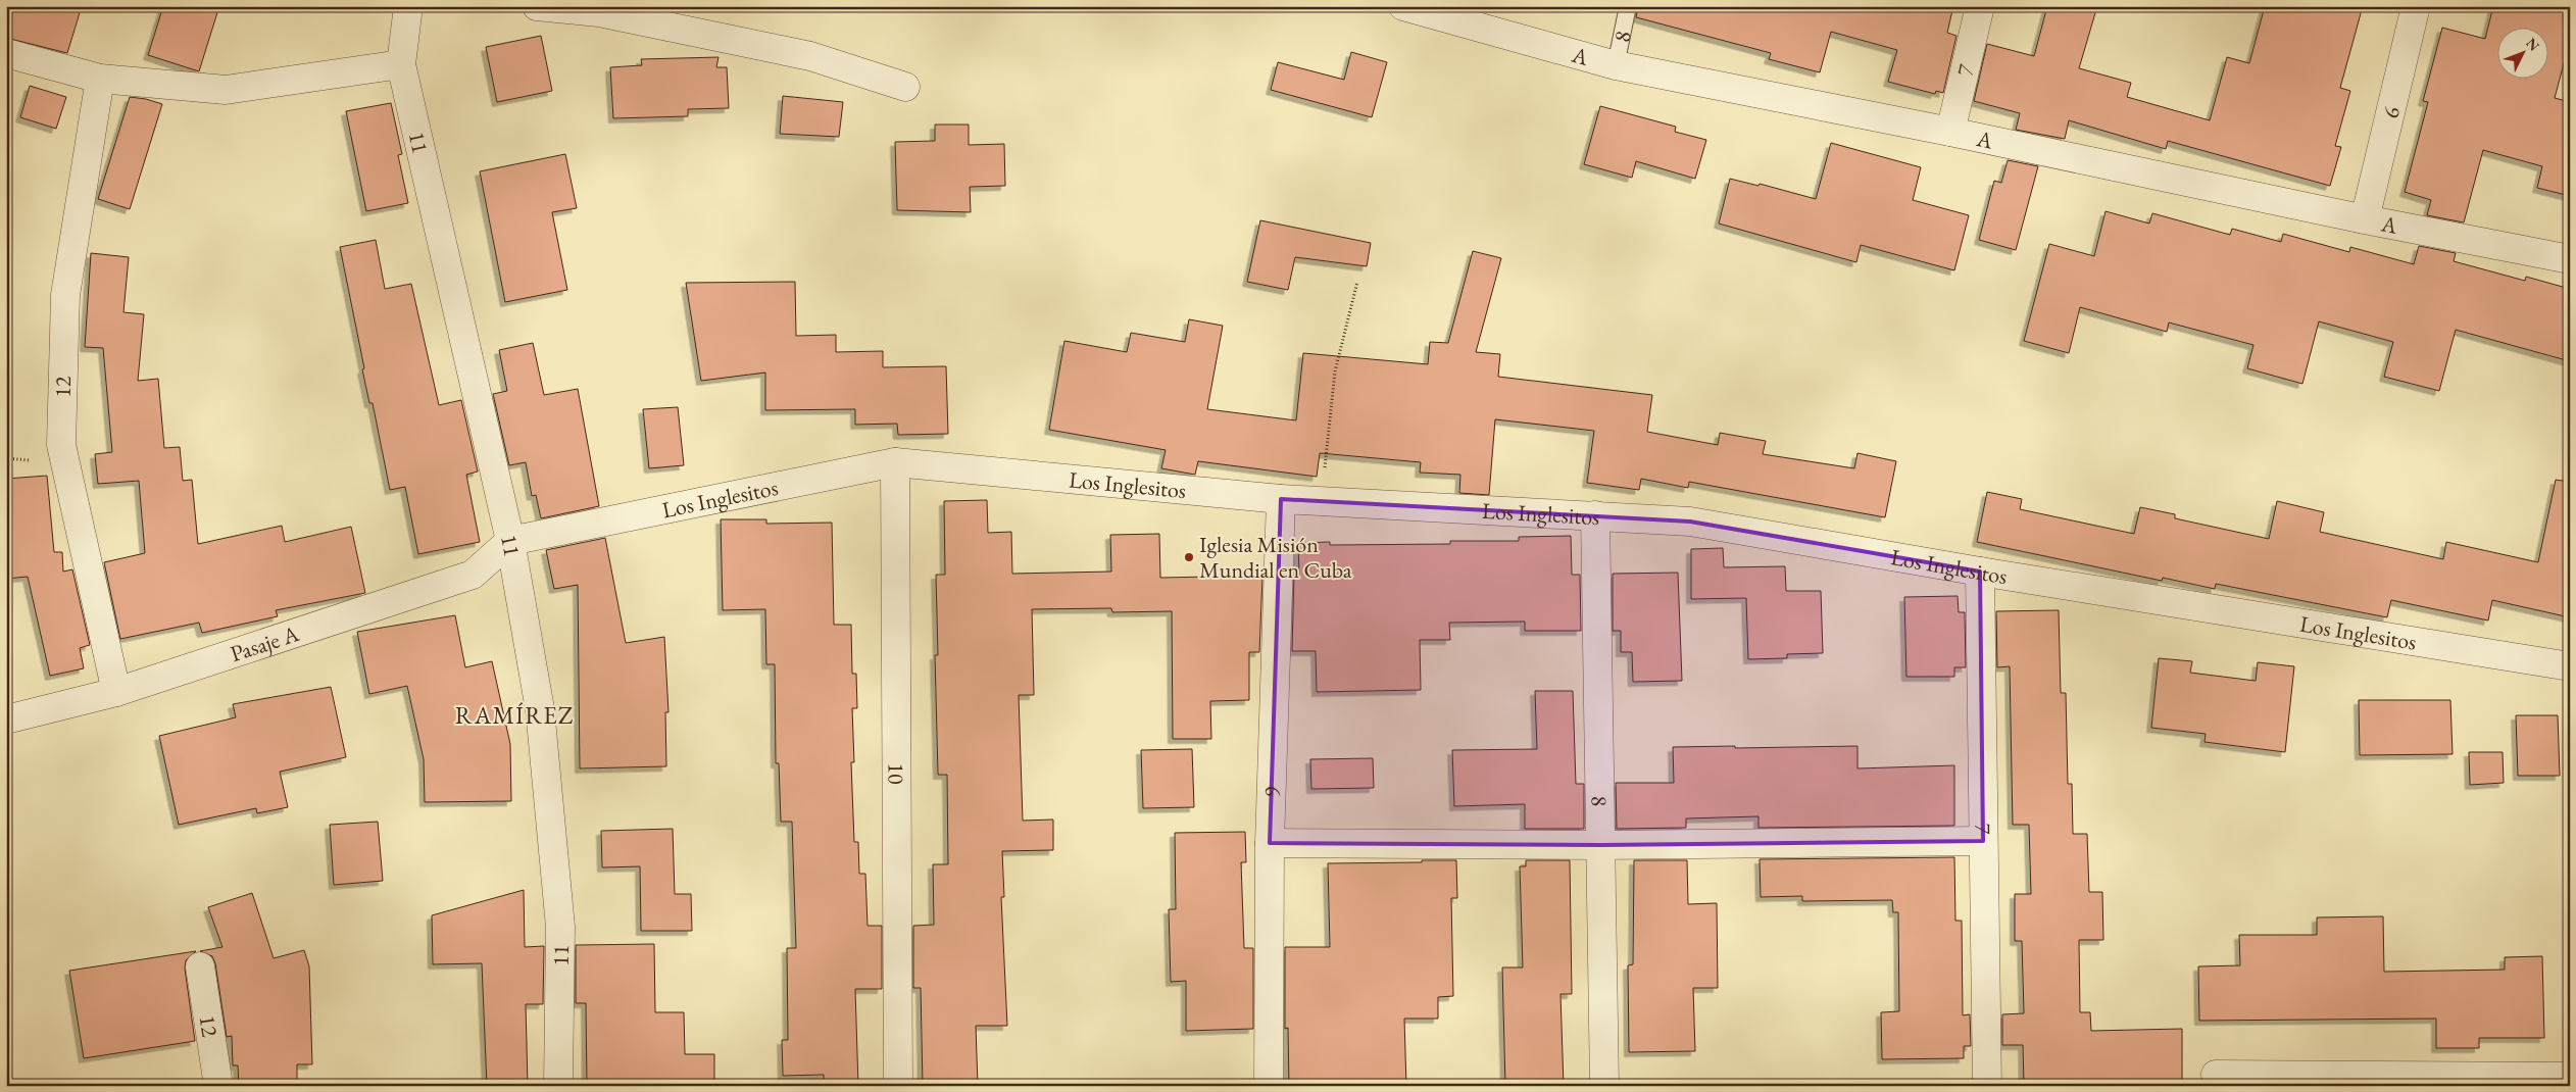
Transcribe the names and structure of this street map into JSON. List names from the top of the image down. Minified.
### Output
{"streets":{"street":["8","A","7","6","11","12","Los Inglesitos","Pasaje A","10","9"]},"crossings":[["8","A"],["8","Los Inglesitos"],["A","7"],["A","6"],["7","Los Inglesitos"],["11","Los Inglesitos"],["11","Pasaje A"],["12","Pasaje A"],["Los Inglesitos","Pasaje A"],["Los Inglesitos","10"],["Los Inglesitos","9"]],"districts":["RAMÍREZ"],"places":["Iglesia Misión Mundial en Cuba"],"north":"top right"}
